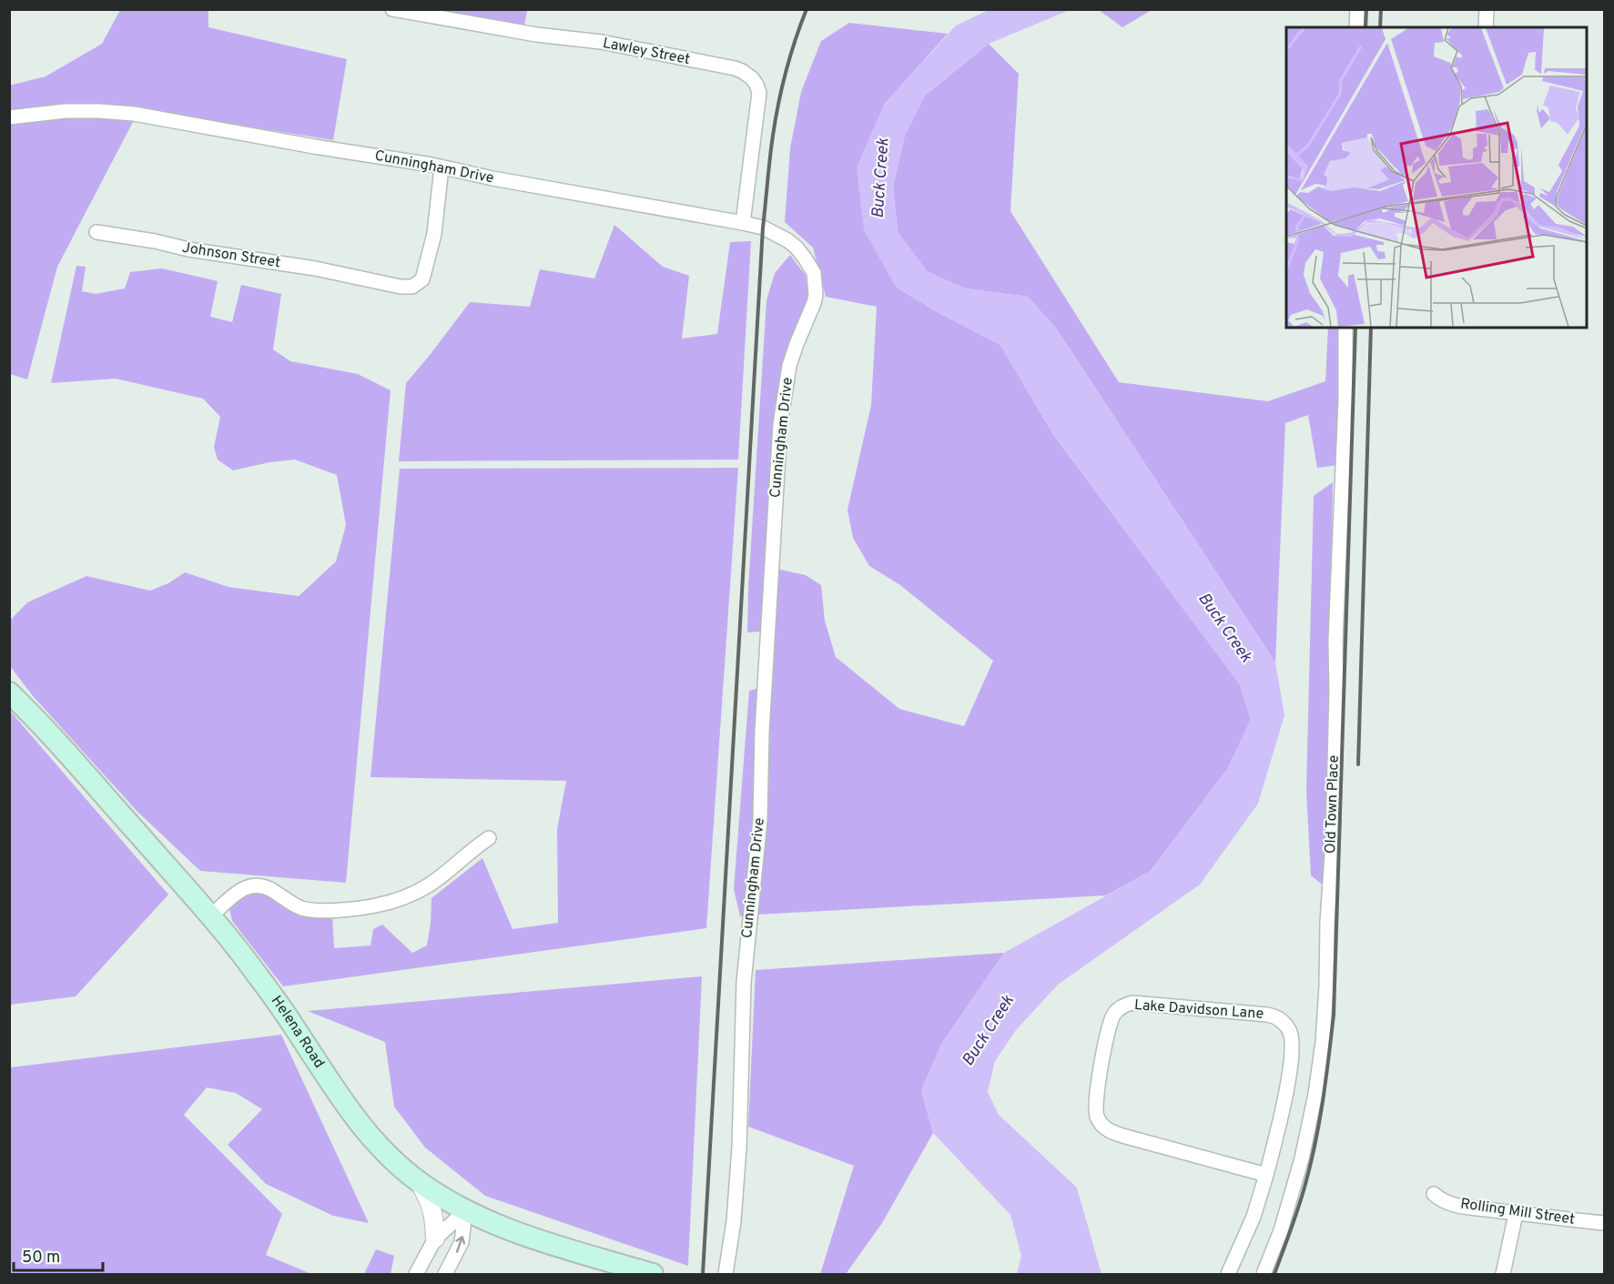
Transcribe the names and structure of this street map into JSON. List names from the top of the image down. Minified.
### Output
{"streets":{"main road":["Helena Road"],"street":["Lawley Street","Cunningham Drive","Johnson Street","Old Town Place","Lake Davidson Lane","Rolling Mill Street"]},"crossings":[["Lawley Street","Cunningham Drive"],["Cunningham Drive","Johnson Street"]],"water":["Buck Creek"],"scale_bar":"50 m"}
